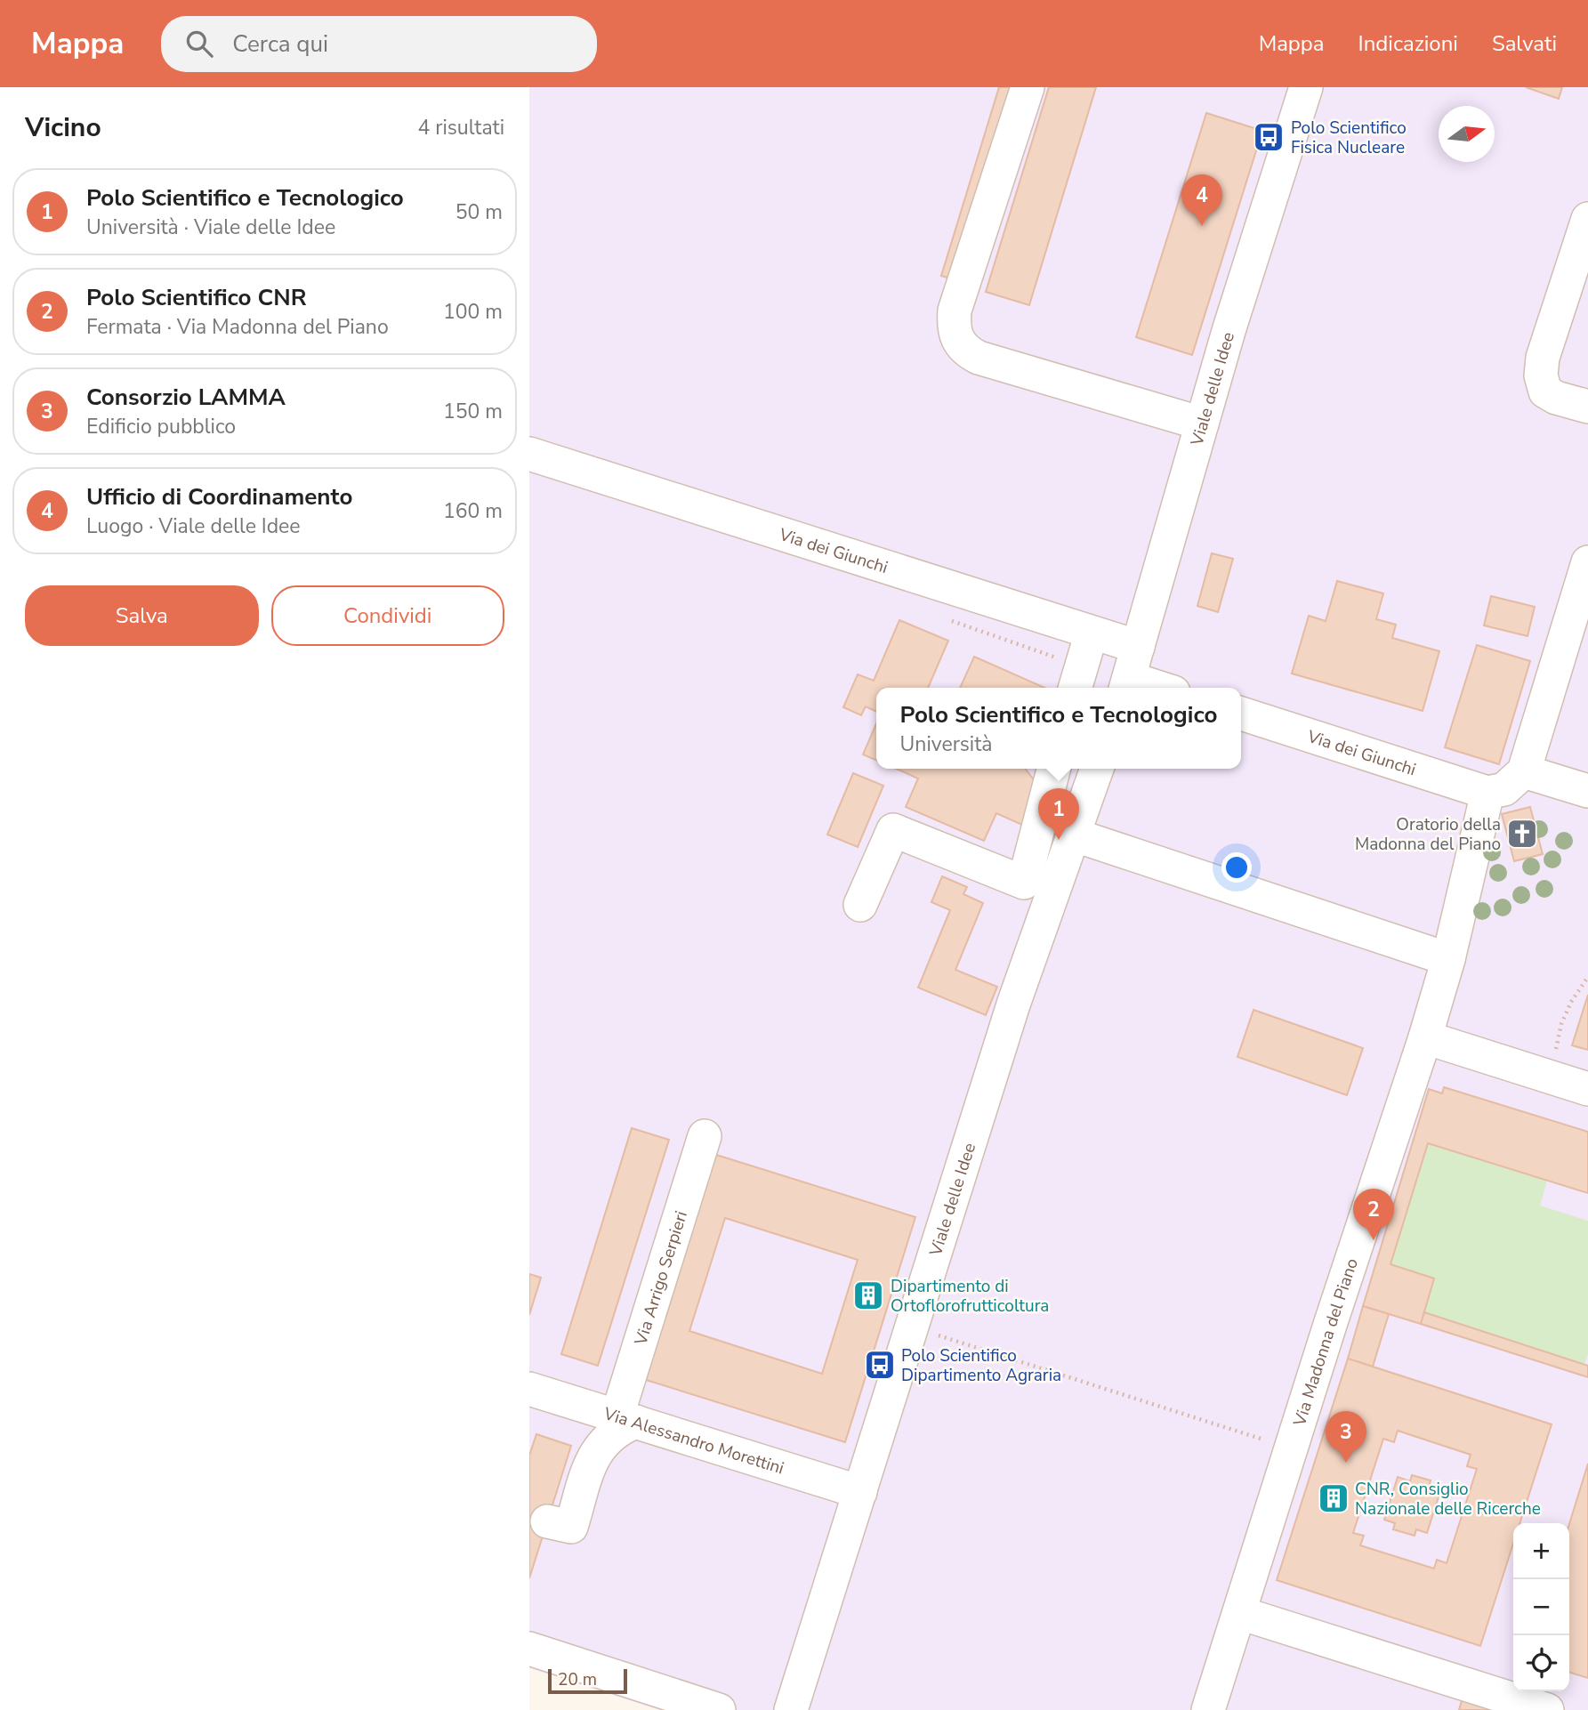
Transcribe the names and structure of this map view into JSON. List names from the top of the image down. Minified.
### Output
{"streets":{"street":["Viale delle Idee","Via dei Giunchi","Via Arrigo Serpieri","Via Madonna del Piano","Via Alessandro Morettini"]},"crossings":[["Viale delle Idee","Via dei Giunchi"],["Viale delle Idee","Via Alessandro Morettini"],["Via dei Giunchi","Via Madonna del Piano"],["Via Arrigo Serpieri","Via Alessandro Morettini"]],"places":{"bus stop":["Polo Scientifico Fisica Nucleare","Polo Scientifico Dipartimento Agraria"],"church":["Oratorio della Madonna del Piano"],"building":["Dipartimento di Ortoflorofrutticoltura","CNR, Consiglio Nazionale delle Ricerche"]},"scale_bar":"20 m","north":"right","page":{"header":"Mappa","search":"Cerca qui","nav":["Mappa","Indicazioni","Salvati"],"heading":["Vicino","4 risultati"],"list":[{"mark":"1","name":"Polo Scientifico e Tecnologico","note":"Università · Viale delle Idee","value":"50 m"},{"mark":"2","name":"Polo Scientifico CNR","note":"Fermata · Via Madonna del Piano","value":"100 m"},{"mark":"3","name":"Consorzio LAMMA","note":"Edificio pubblico","value":"150 m"},{"mark":"4","name":"Ufficio di Coordinamento","note":"Luogo · Viale delle Idee","value":"160 m"}],"pins":["4","1","2","3"],"buttons":["Salva","Condividi"],"popup":["Polo Scientifico e Tecnologico","Università"],"map_buttons":["+","−"],"scale":"20 m"}}
